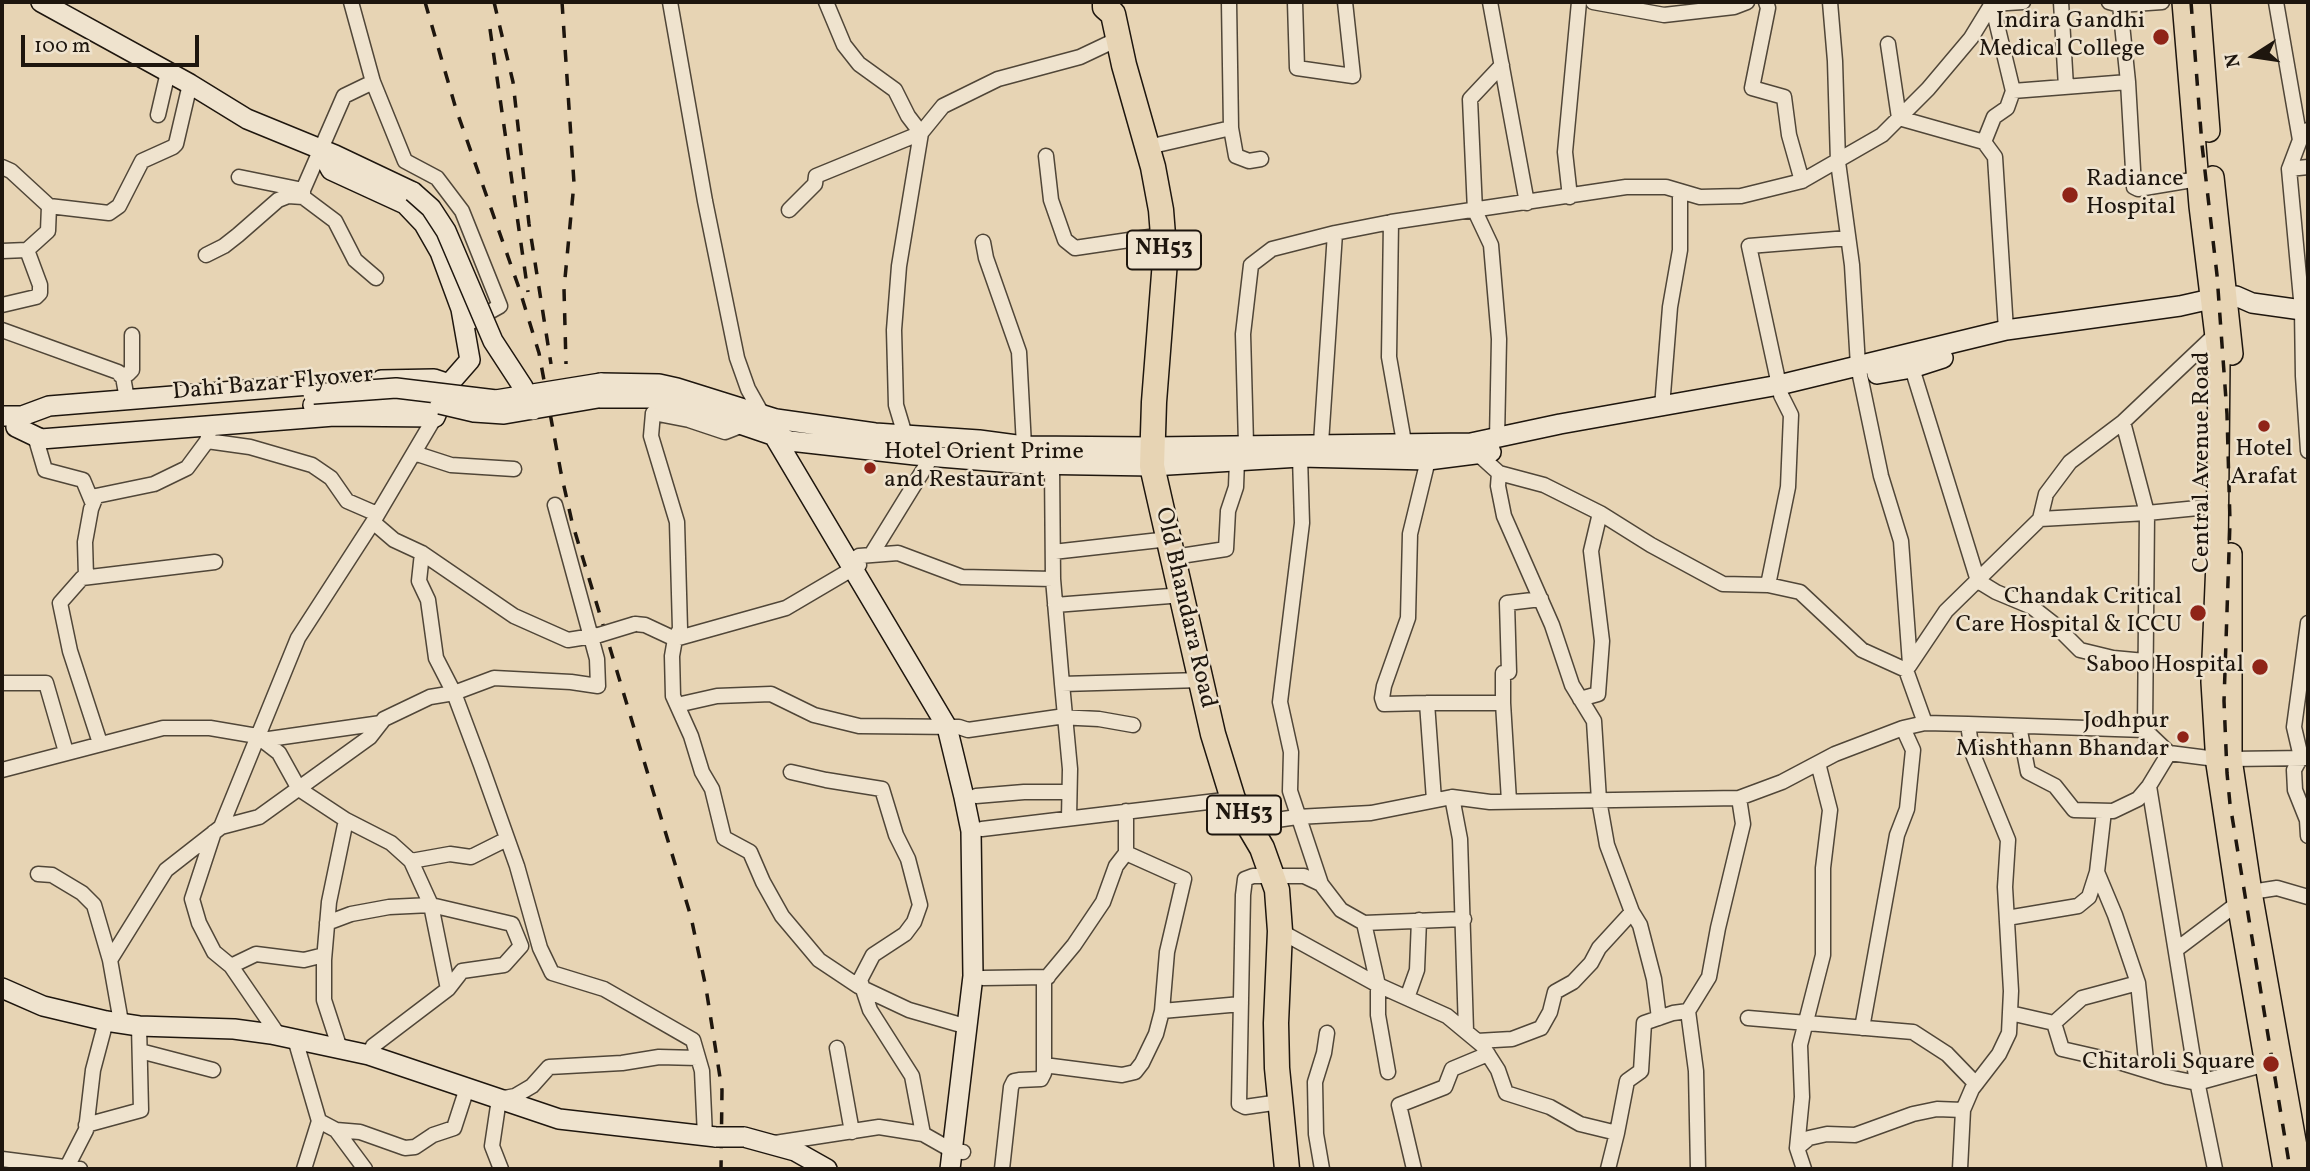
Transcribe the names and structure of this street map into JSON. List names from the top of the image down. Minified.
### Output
{"streets":{"highway":["NH53","Old Bhandara Road"],"main road":["Central Avenue Road"],"street":["Dahi Bazar Flyover"]},"crossings":[["NH53","Old Bhandara Road"]],"places":["Indira Gandhi Medical College","Radiance Hospital","Hotel Arafat","Hotel Orient Prime and Restaurant","Chandak Critical Care Hospital & ICCU","Saboo Hospital","Jodhpur Mishthann Bhandar","Chitaroli Square"],"scale_bar":"100 m","north":"left"}
